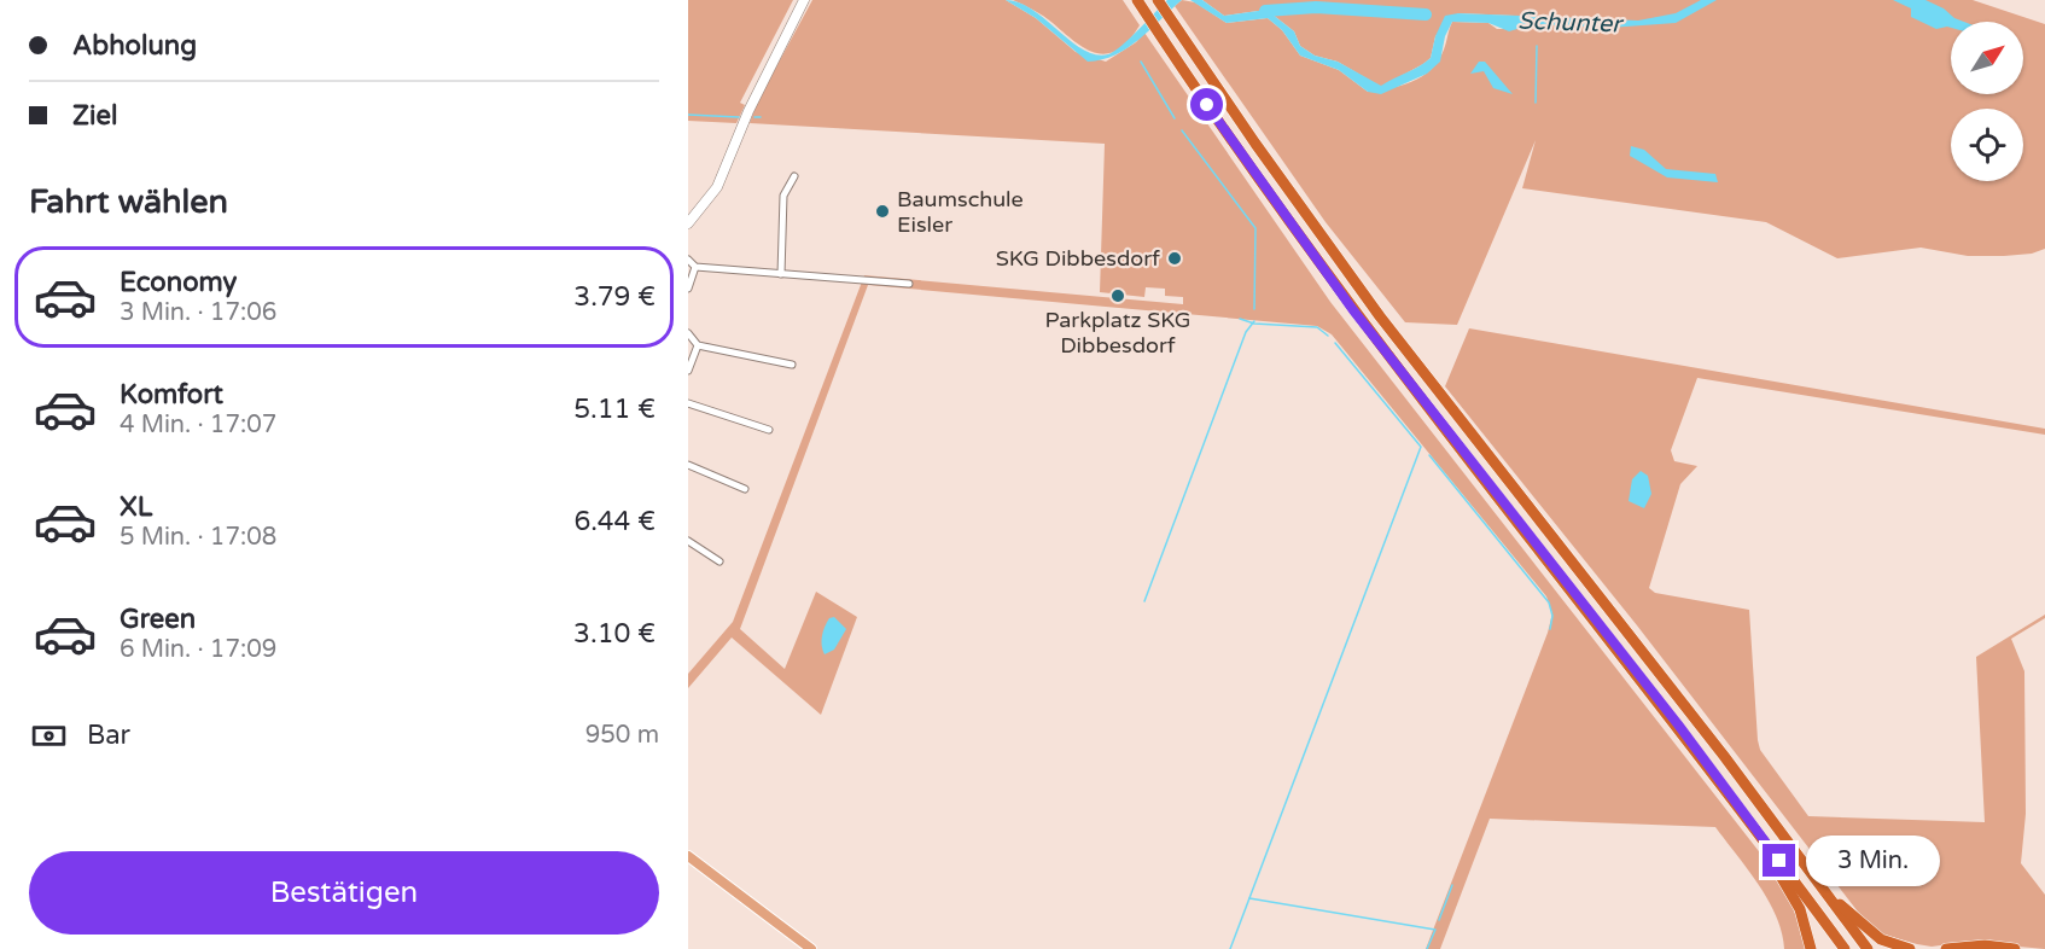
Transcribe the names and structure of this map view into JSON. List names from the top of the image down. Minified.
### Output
{"water":["Schunter"],"places":["Baumschule Eisler","SKG Dibbesdorf","Parkplatz SKG Dibbesdorf"],"north":"top right","page":{"banner":["Abholung","Ziel"],"heading":"Fahrt wählen","list":[{"name":"Economy","note":"3 Min. · 17:06","value":"3.79 €"},{"name":"Komfort","note":"4 Min. · 17:07","value":"5.11 €"},{"name":"XL","note":"5 Min. · 17:08","value":"6.44 €"},{"name":"Green","note":"6 Min. · 17:09","value":"3.10 €"}],"pay":["Bar","950 m"],"bubble":"3 Min.","buttons":"Bestätigen"}}
